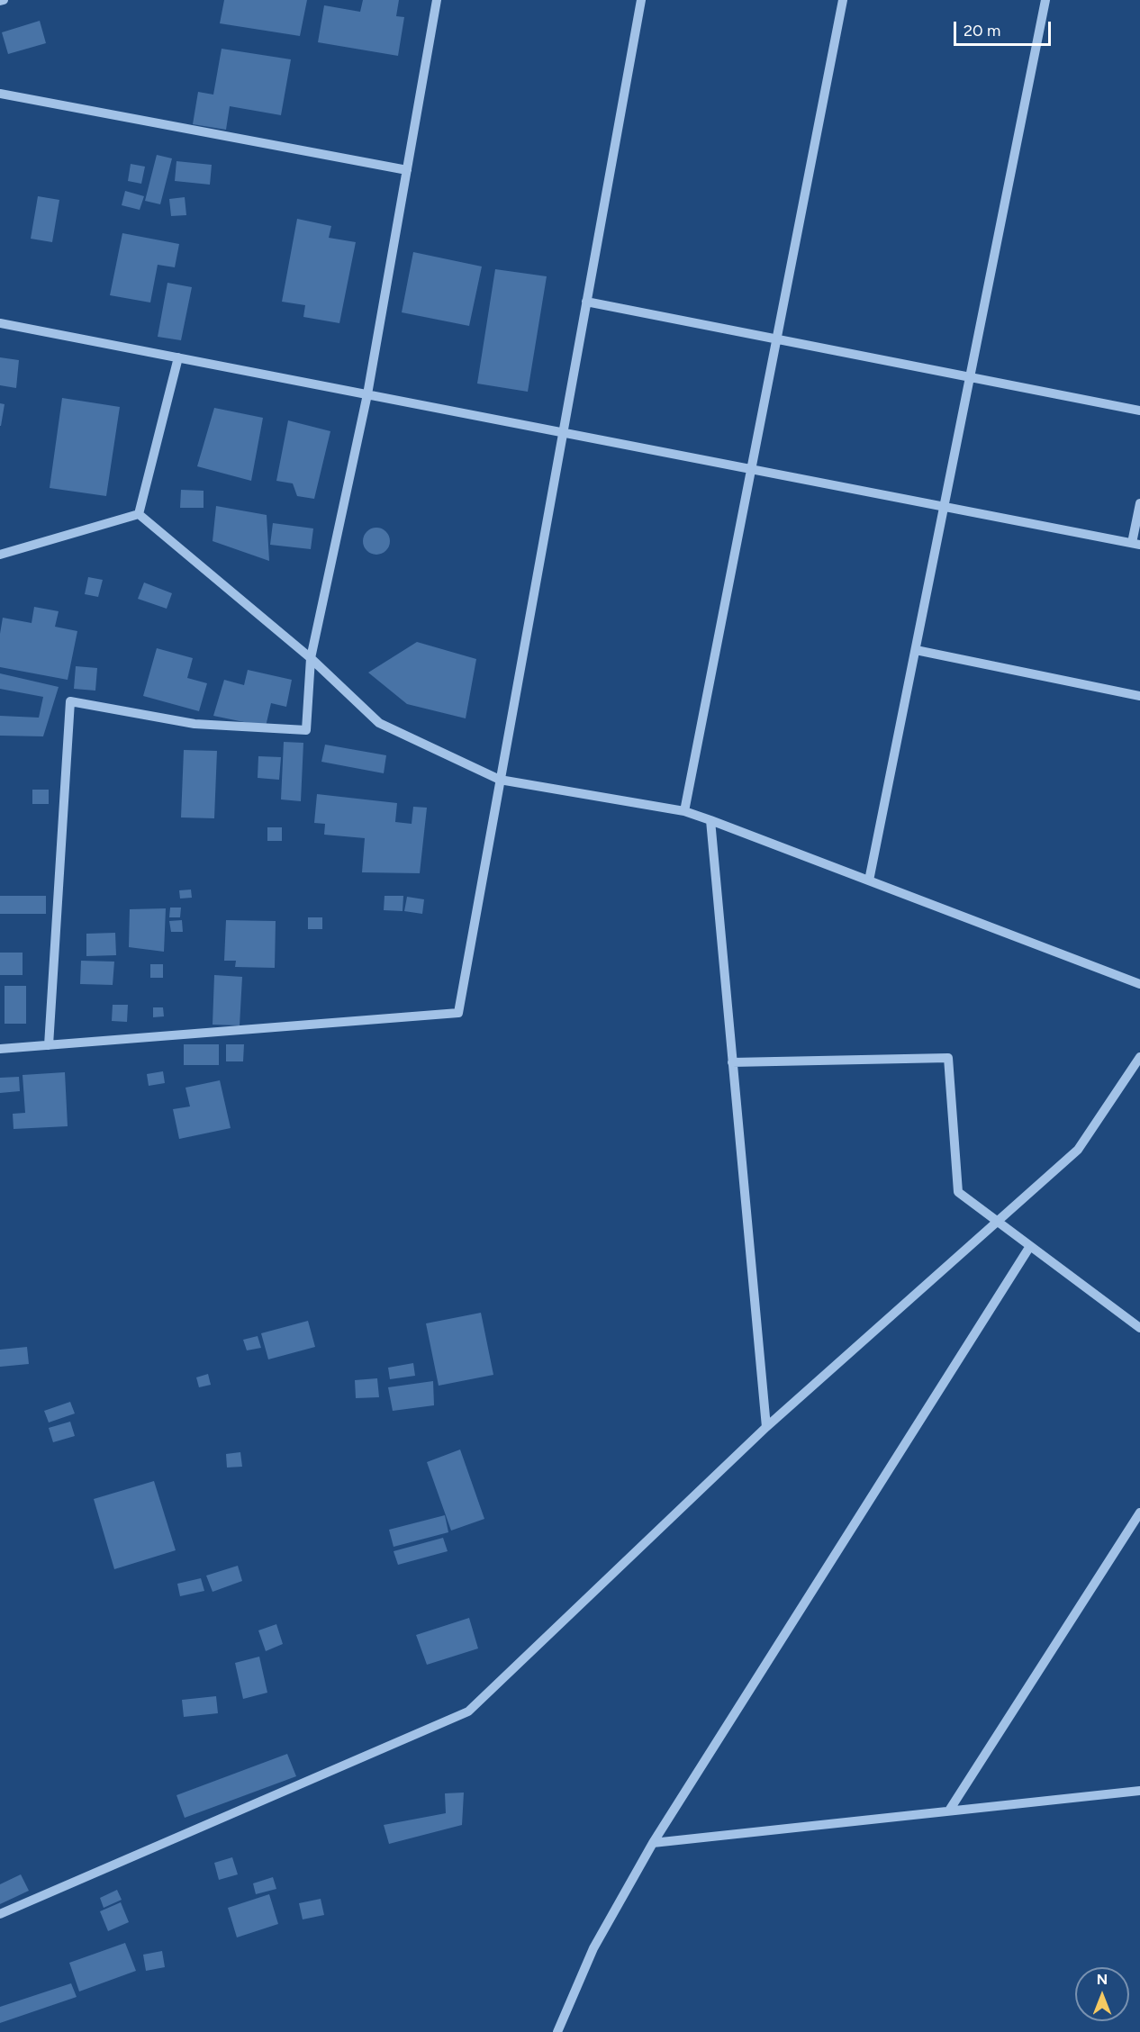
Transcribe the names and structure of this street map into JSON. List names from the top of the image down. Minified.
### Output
{"scale_bar":"20 m","north":"top"}
